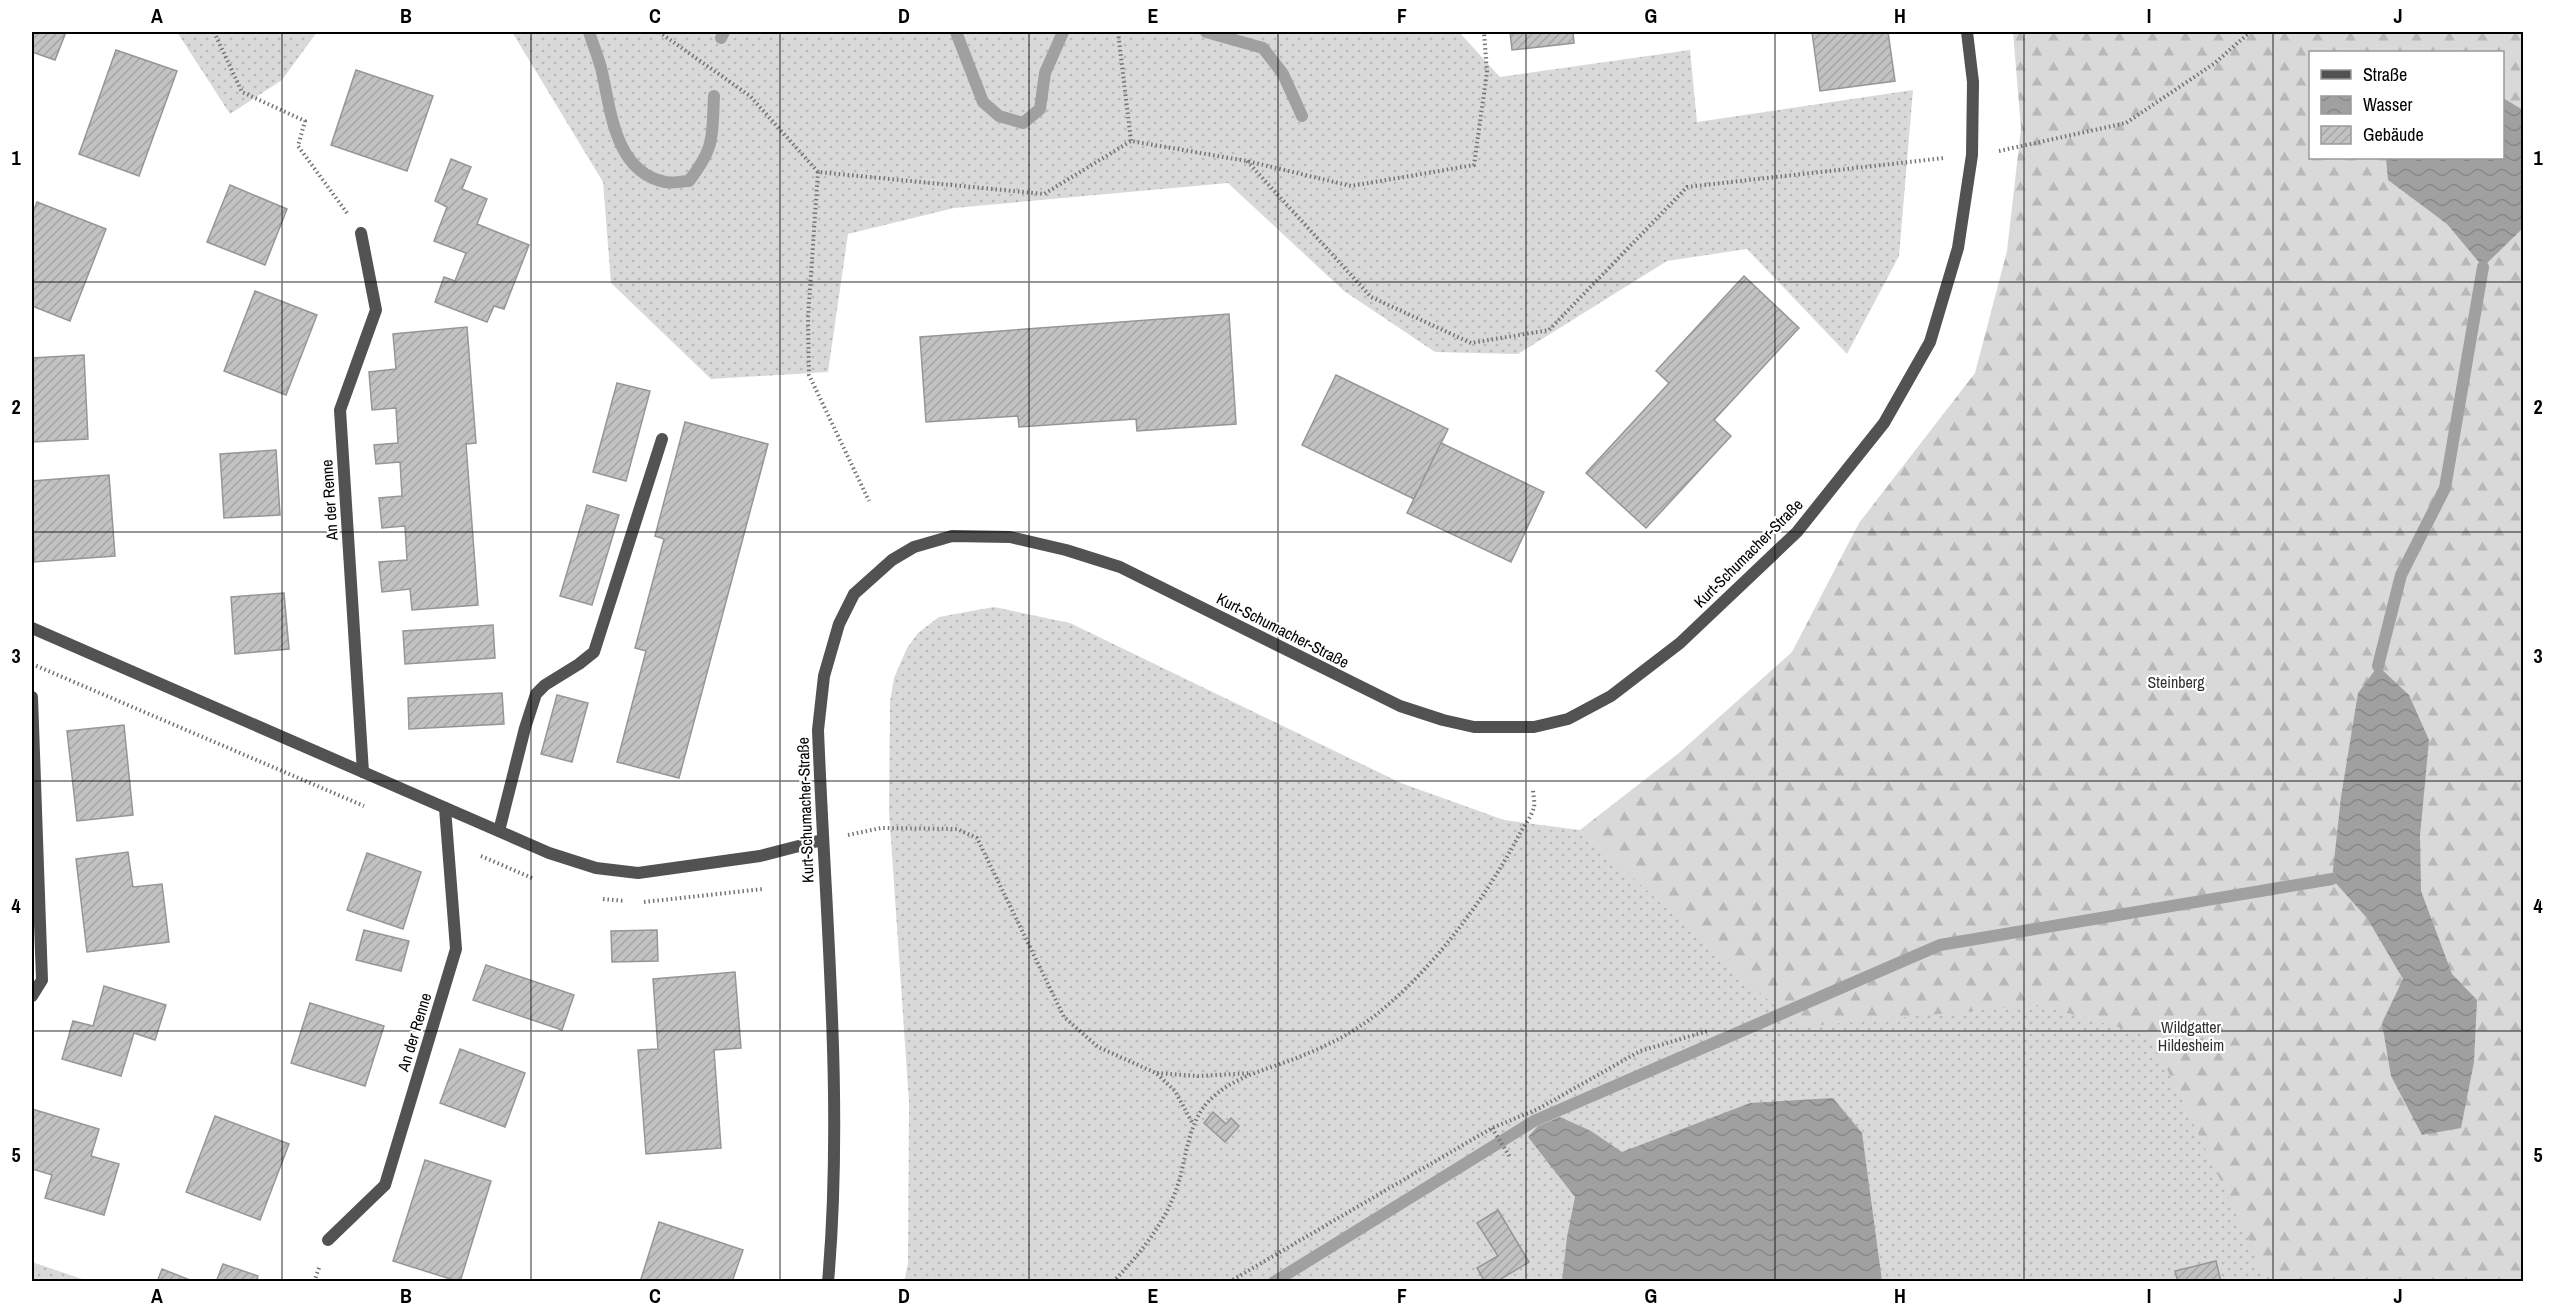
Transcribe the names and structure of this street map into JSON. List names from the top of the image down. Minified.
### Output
{"streets":{"street":["An der Renne","Kurt-Schumacher-Straße"]},"parks":["Steinberg","Wildgatter Hildesheim"],"legend":["Straße","Wasser","Gebäude"],"grid":{"columns":["A","B","C","D","E","F","G","H","I","J"],"rows":["1","2","3","4","5"]}}
